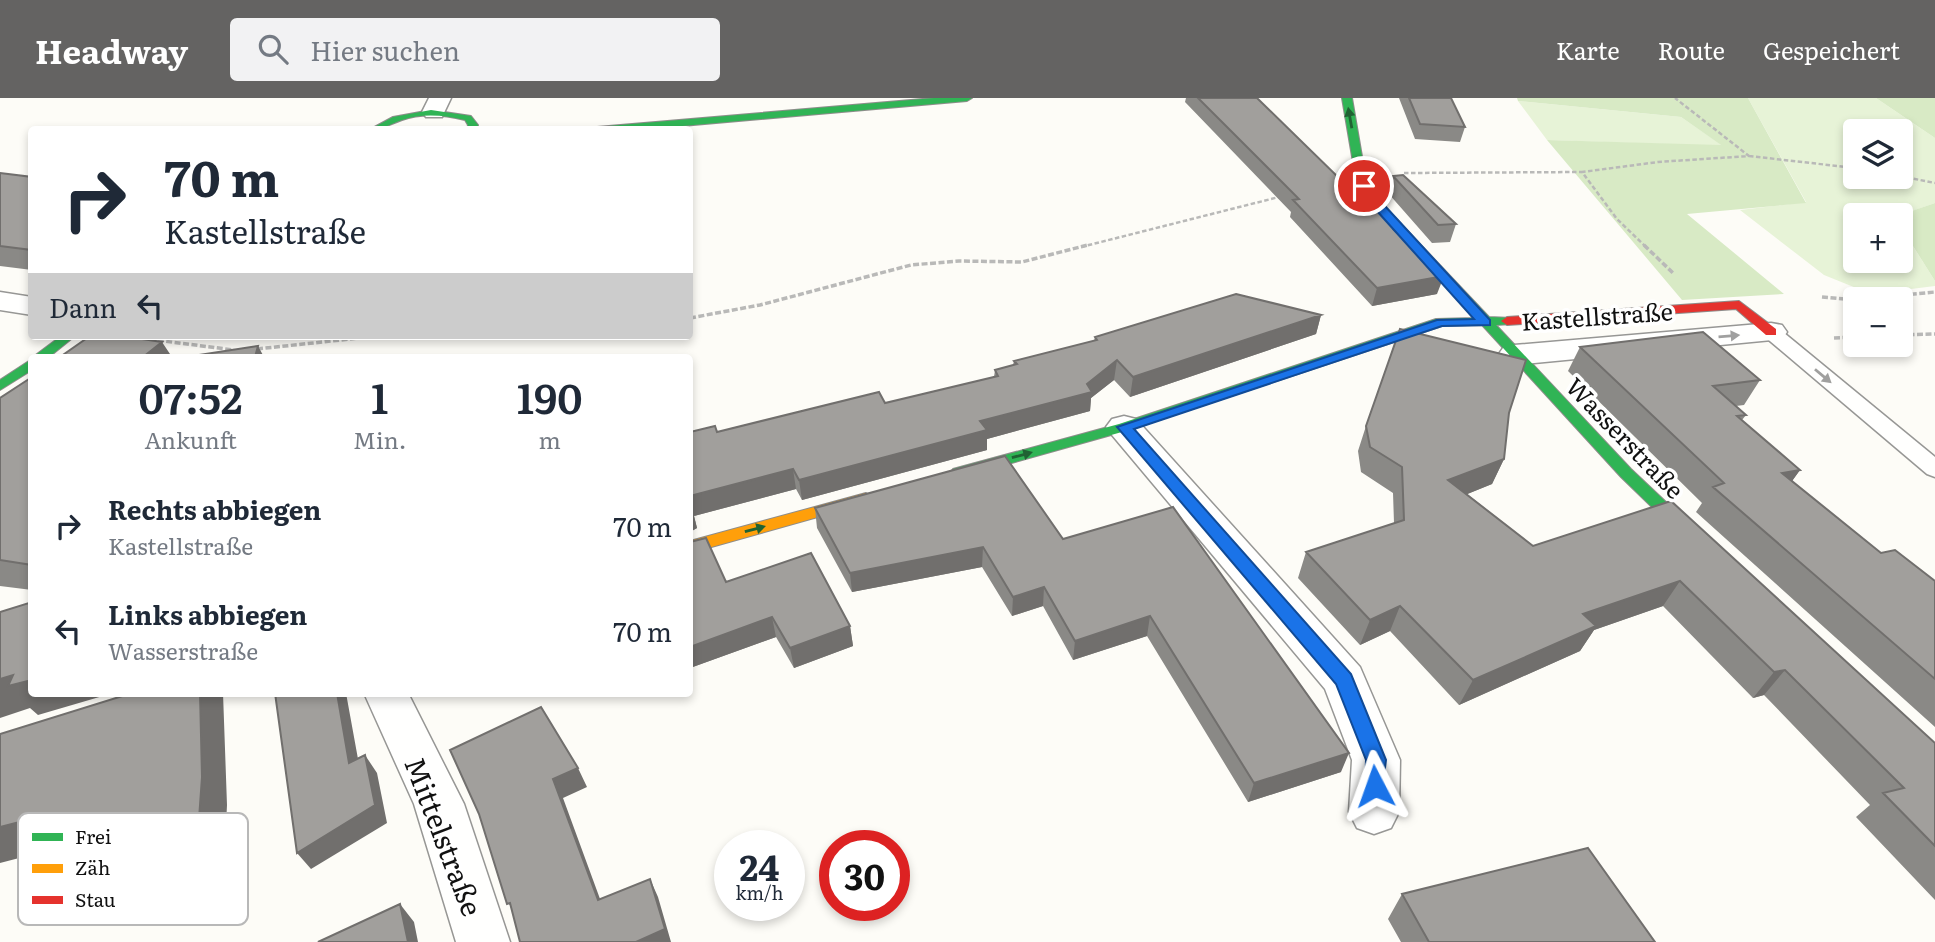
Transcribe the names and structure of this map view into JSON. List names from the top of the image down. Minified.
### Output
{"streets":{"street":["Kastellstraße","Wasserstraße","Mittelstraße"]},"crossings":[["Kastellstraße","Wasserstraße"]],"one_way":["Kastellstraße"],"legend":["Frei","Zäh","Stau"],"page":{"header":"Headway","search":"Hier suchen","nav":["Karte","Route","Gespeichert"],"map_buttons":["+","−"],"turn":["70 m","Kastellstraße"],"then":"Dann","eta":["07:52","Ankunft","1","Min.","190","m"],"list":[{"name":"Rechts abbiegen","note":"Kastellstraße","value":"70 m"},{"name":"Links abbiegen","note":"Wasserstraße","value":"70 m"}],"speed":"24 km/h","limit":"30"}}
